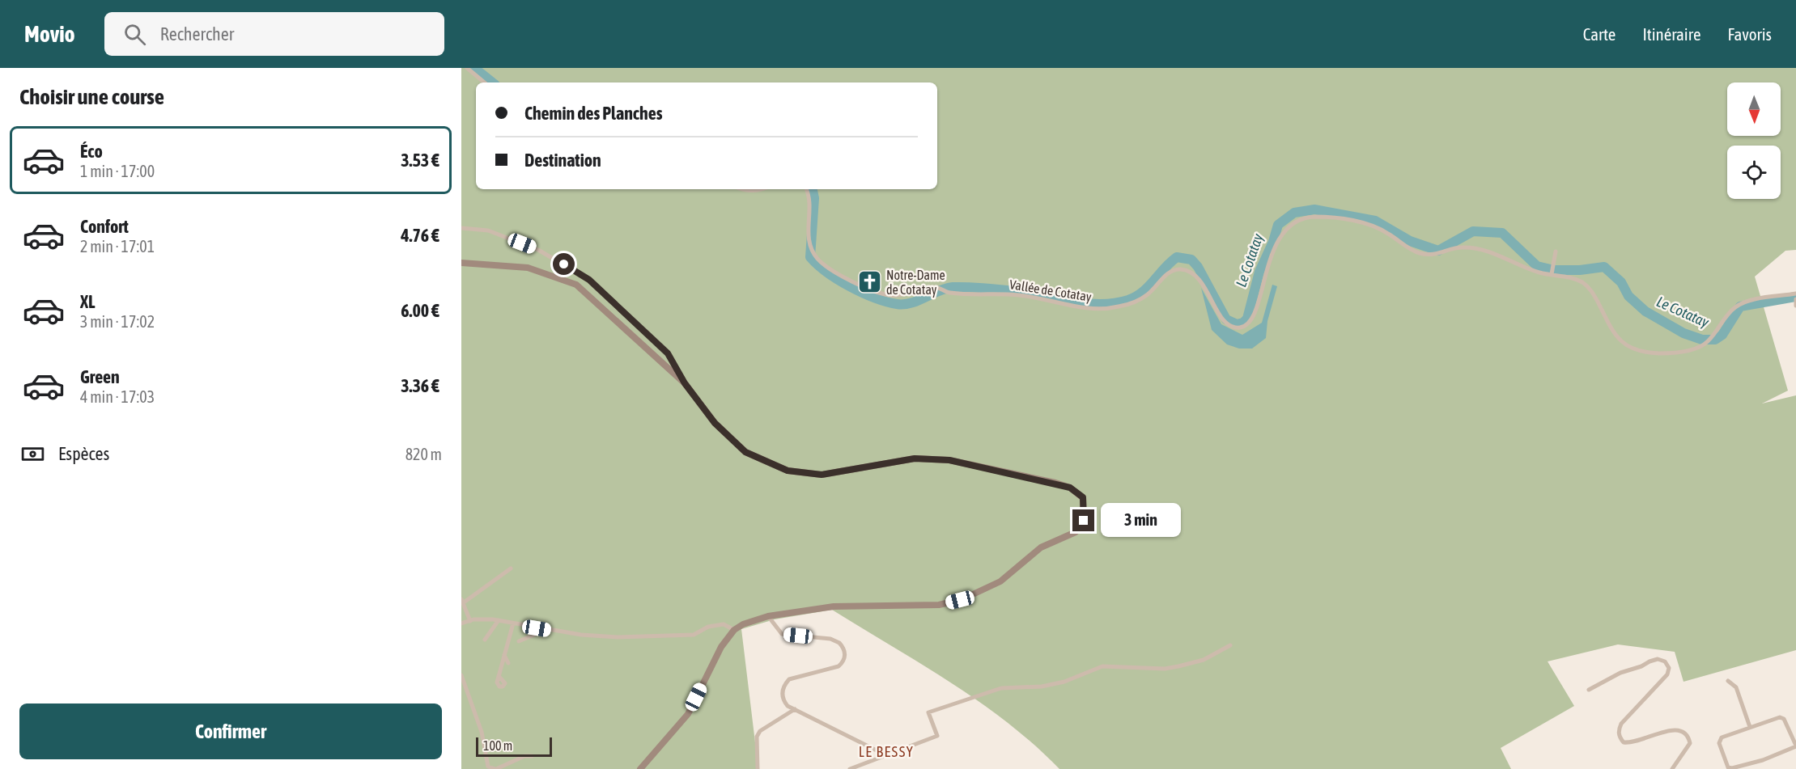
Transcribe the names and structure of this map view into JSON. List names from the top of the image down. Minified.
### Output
{"streets":{"street":["Vallée de Cotatay"]},"districts":["LE BESSY"],"water":["Le Cotatay"],"places":{"church":["Notre-Dame de Cotatay"]},"scale_bar":"100 m","north":"bottom","page":{"header":"Movio","search":"Rechercher","nav":["Carte","Itinéraire","Favoris"],"heading":"Choisir une course","banner":["Chemin des Planches","Destination"],"list":[{"name":"Éco","note":"1 min · 17:00","value":"3.53 €"},{"name":"Confort","note":"2 min · 17:01","value":"4.76 €"},{"name":"XL","note":"3 min · 17:02","value":"6.00 €"},{"name":"Green","note":"4 min · 17:03","value":"3.36 €"}],"pay":["Espèces","820 m"],"bubble":"3 min","buttons":"Confirmer","scale":"100 m"}}
